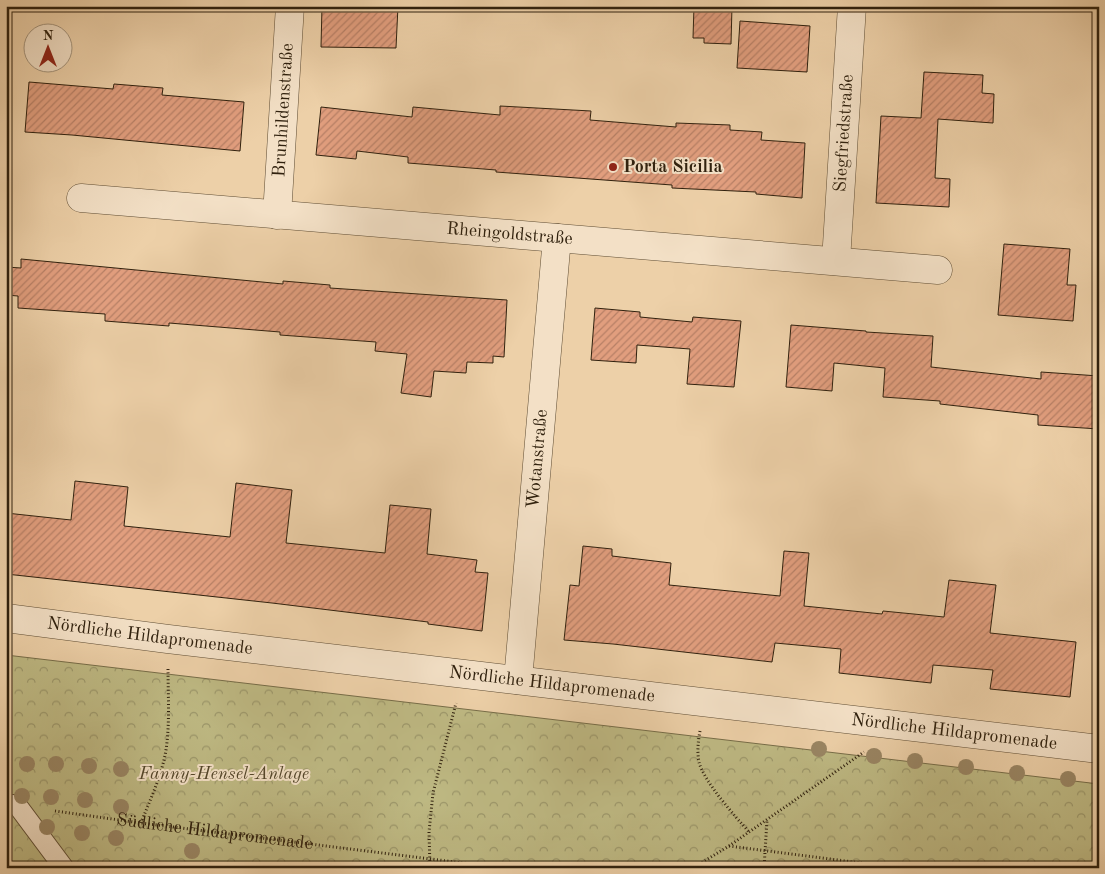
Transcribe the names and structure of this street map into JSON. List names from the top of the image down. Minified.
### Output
{"streets":{"street":["Brunhildenstraße","Siegfriedstraße","Rheingoldstraße","Wotanstraße","Nördliche Hildapromenade"],"path":["Südliche Hildapromenade"]},"crossings":[["Brunhildenstraße","Rheingoldstraße"],["Siegfriedstraße","Rheingoldstraße"],["Rheingoldstraße","Wotanstraße"],["Wotanstraße","Nördliche Hildapromenade"]],"parks":["Fanny-Hensel-Anlage"],"places":["Porta Sicilia"],"north":"top"}
